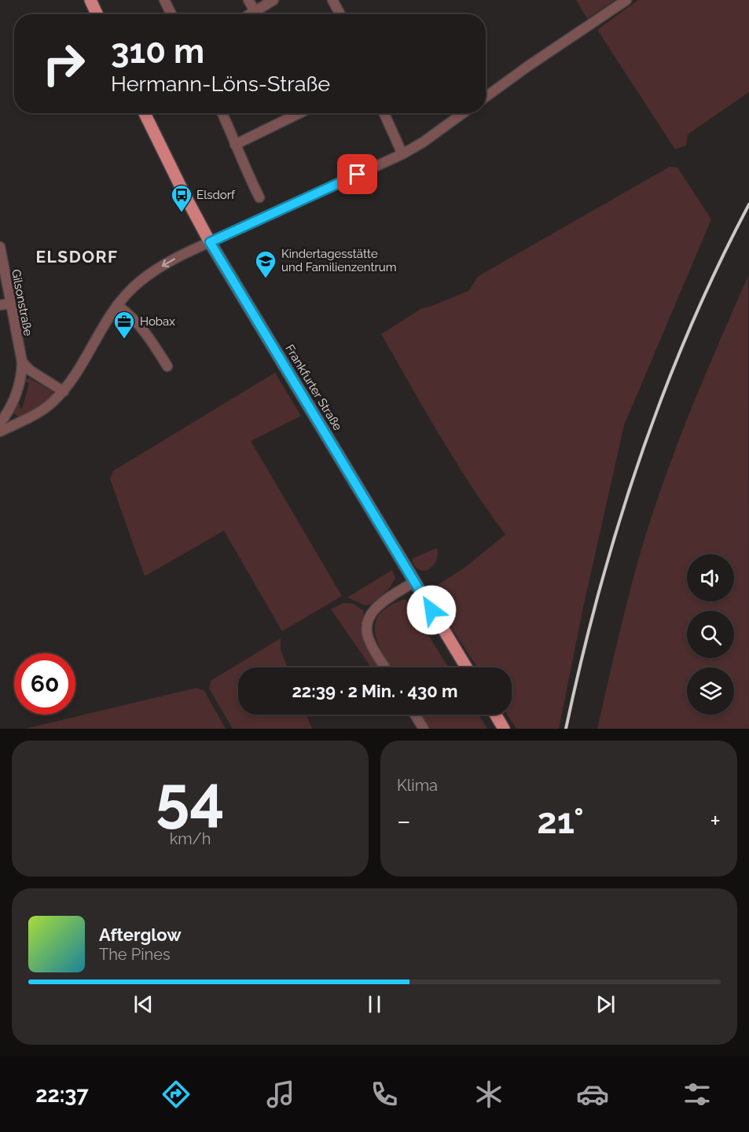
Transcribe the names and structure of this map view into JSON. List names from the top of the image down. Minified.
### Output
{"streets":{"main road":["Frankfurter Straße"],"street":["Gilsonstraße"]},"districts":["ELSDORF"],"places":{"bus stop":["Elsdorf"],"school or university":["Kindertagesstätte und Familienzentrum"],"office":["Hobax"]},"page":{"turn":["310 m","Hermann-Löns-Straße"],"limit":"60","trip":"22:39 · 2 Min. · 430 m","tile":[["54","km/h"],"Klima"],"heat":["−","21°","+"],"song":["Afterglow","The Pines"],"tabs":"22:37"}}
